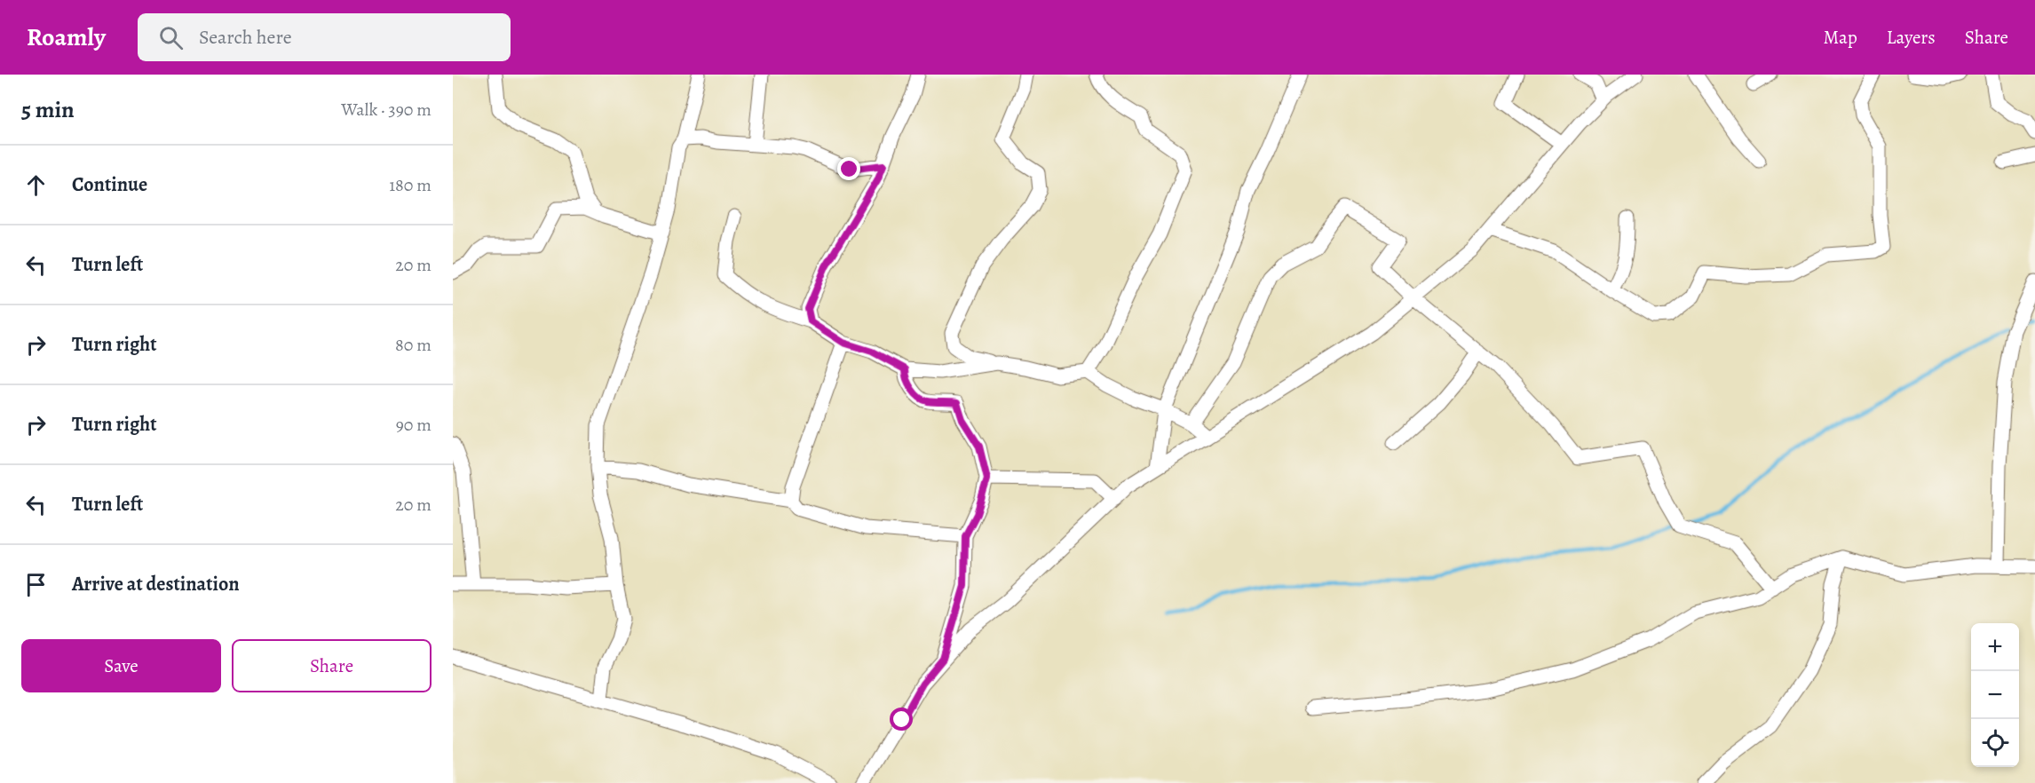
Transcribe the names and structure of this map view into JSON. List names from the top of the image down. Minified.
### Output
{"page":{"header":"Roamly","search":"Search here","nav":["Map","Layers","Share"],"heading":["5 min","Walk · 390 m"],"list":[["Continue","180 m"],["Turn left","20 m"],["Turn right","80 m"],["Turn right","90 m"],["Turn left","20 m"],"Arrive at destination"],"buttons":["Save","Share"],"map_buttons":["+","−"]}}
